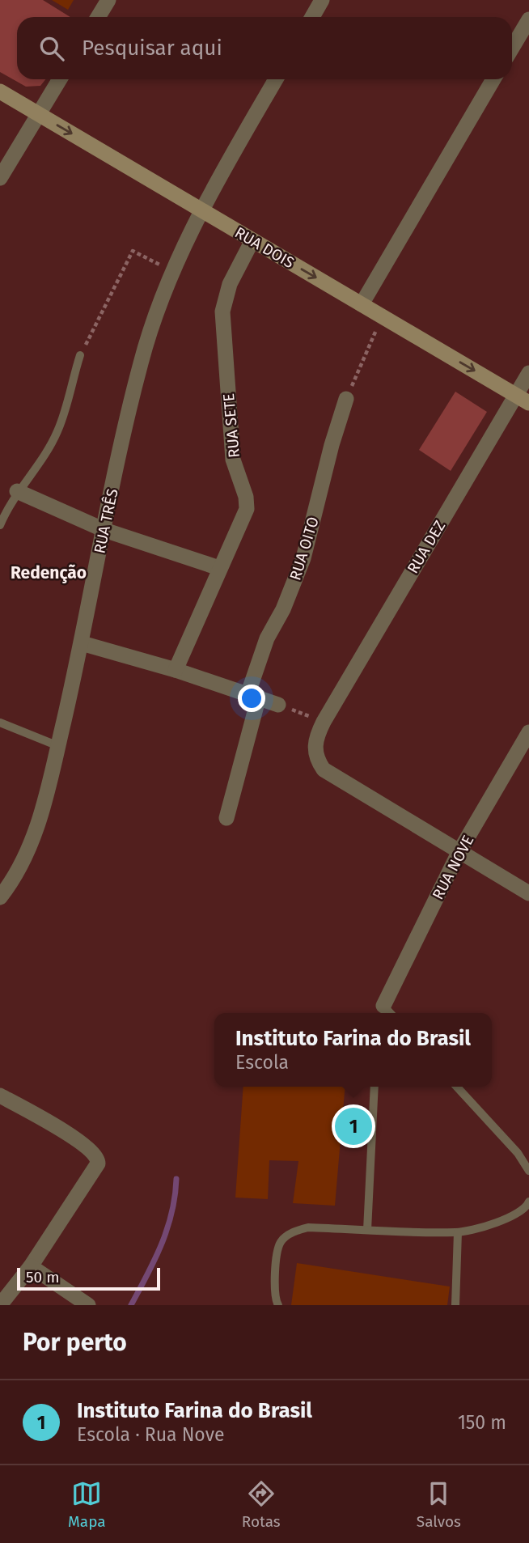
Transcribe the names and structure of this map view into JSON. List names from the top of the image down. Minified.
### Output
{"streets":{"main road":["RUA DOIS"],"street":["RUA SETE","RUA TRÊS","RUA DEZ","RUA OITO","RUA NOVE"]},"crossings":[["RUA DOIS","RUA SETE"],["RUA DOIS","RUA TRÊS"],["RUA DOIS","RUA DEZ"]],"one_way":["RUA DOIS"],"districts":["Redenção"],"scale_bar":"50 m","page":{"search":"Pesquisar aqui","popup":["Instituto Farina do Brasil","Escola"],"pins":"1","scale":"50 m","heading":"Por perto","list":[{"mark":"1","name":"Instituto Farina do Brasil","note":"Escola · Rua Nove","value":"150 m"}],"nav":["Mapa","Rotas","Salvos"]}}
